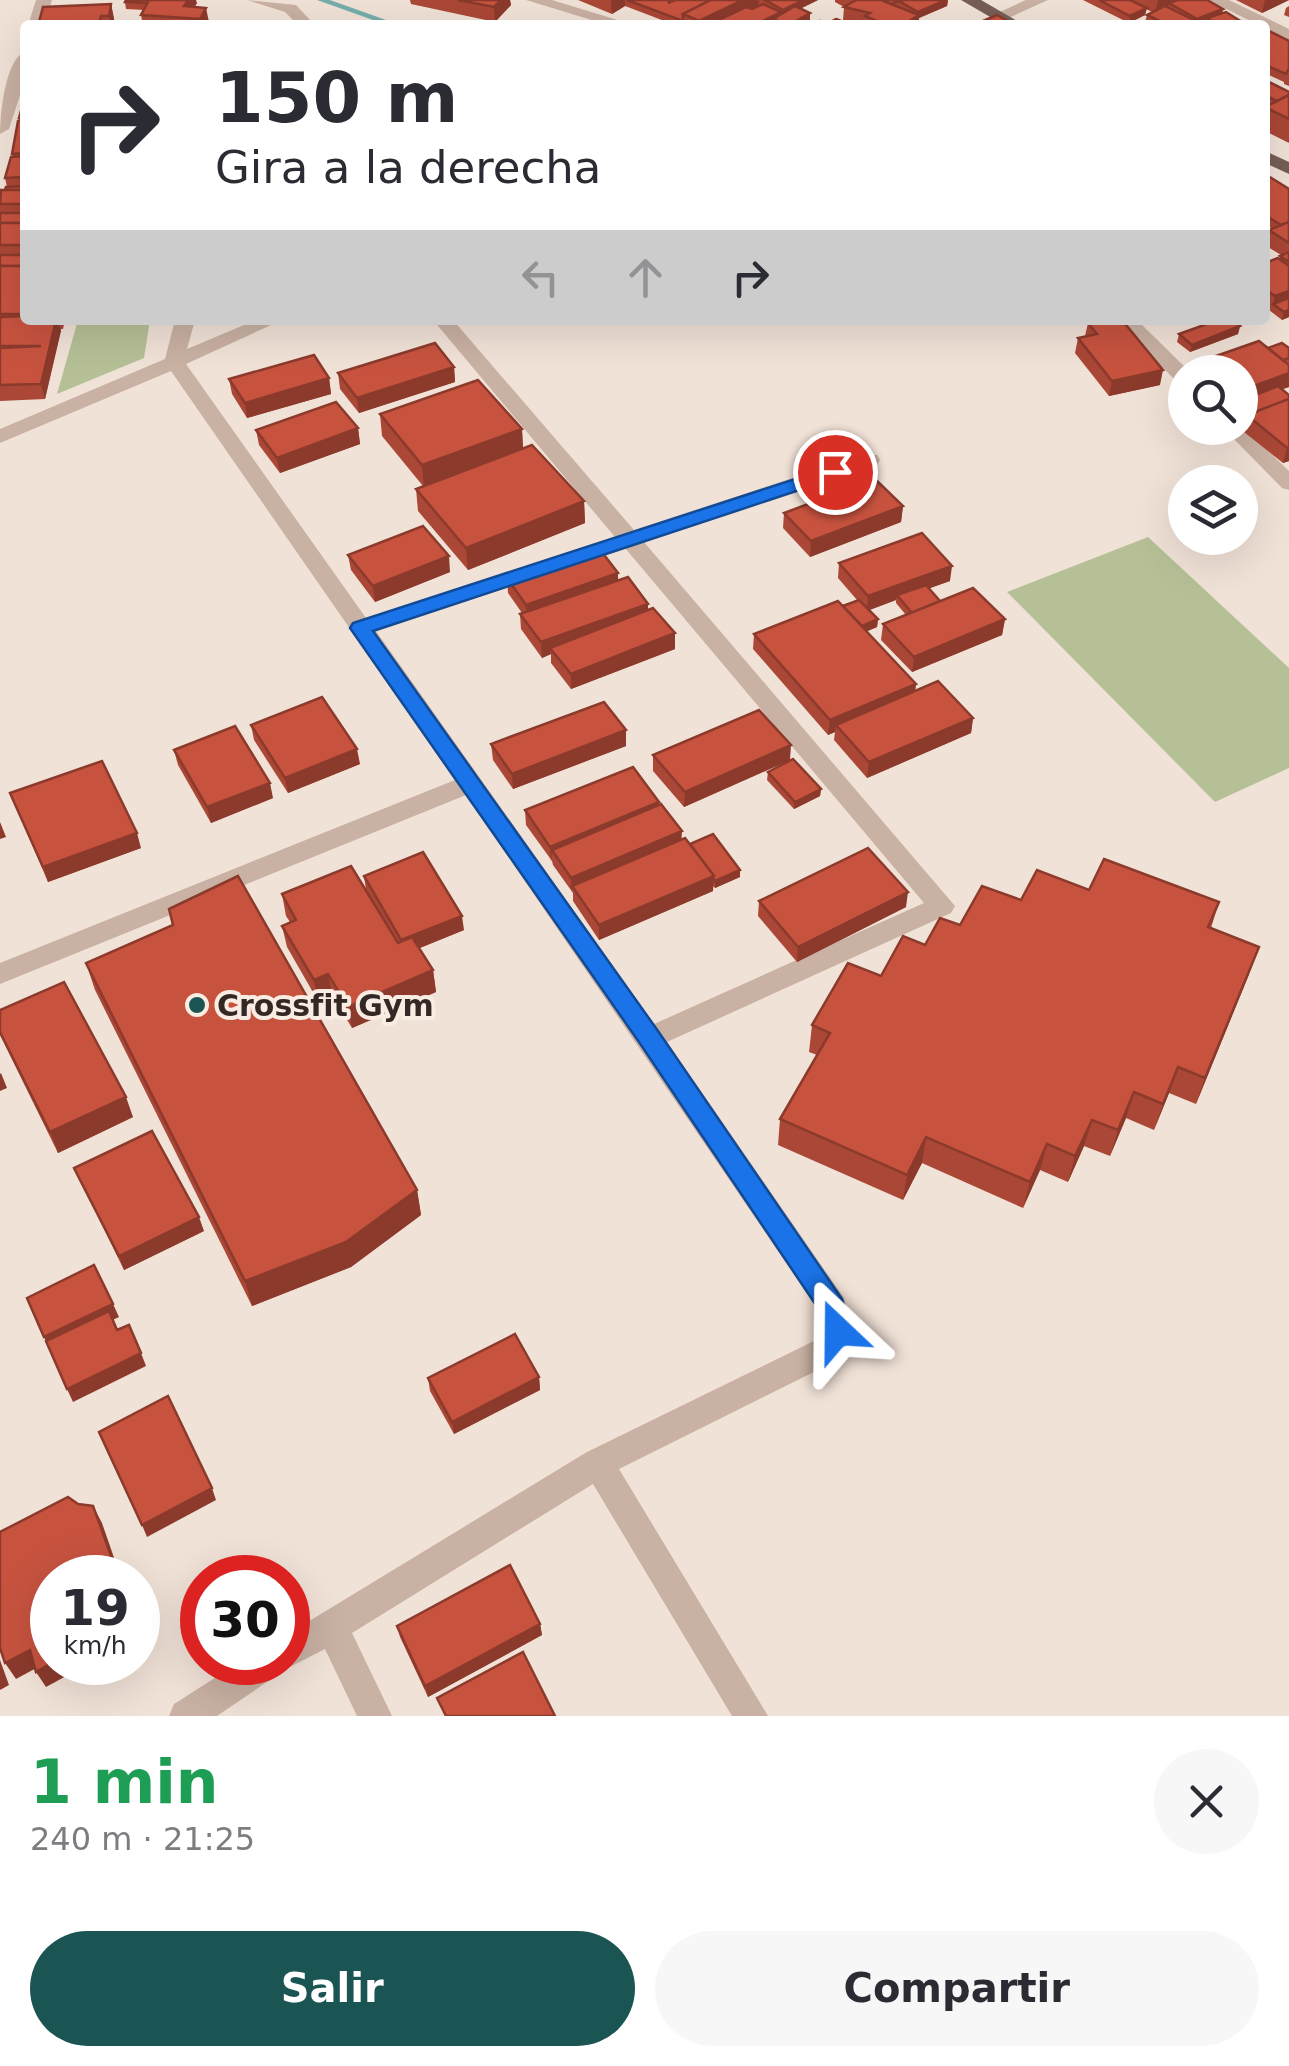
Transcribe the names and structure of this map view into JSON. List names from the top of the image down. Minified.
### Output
{"places":["Crossfit Gym"],"page":{"turn":["150 m","Gira a la derecha"],"speed":"19 km/h","limit":"30","heading":["1 min","240 m · 21:25"],"buttons":["Salir","Compartir"]}}
